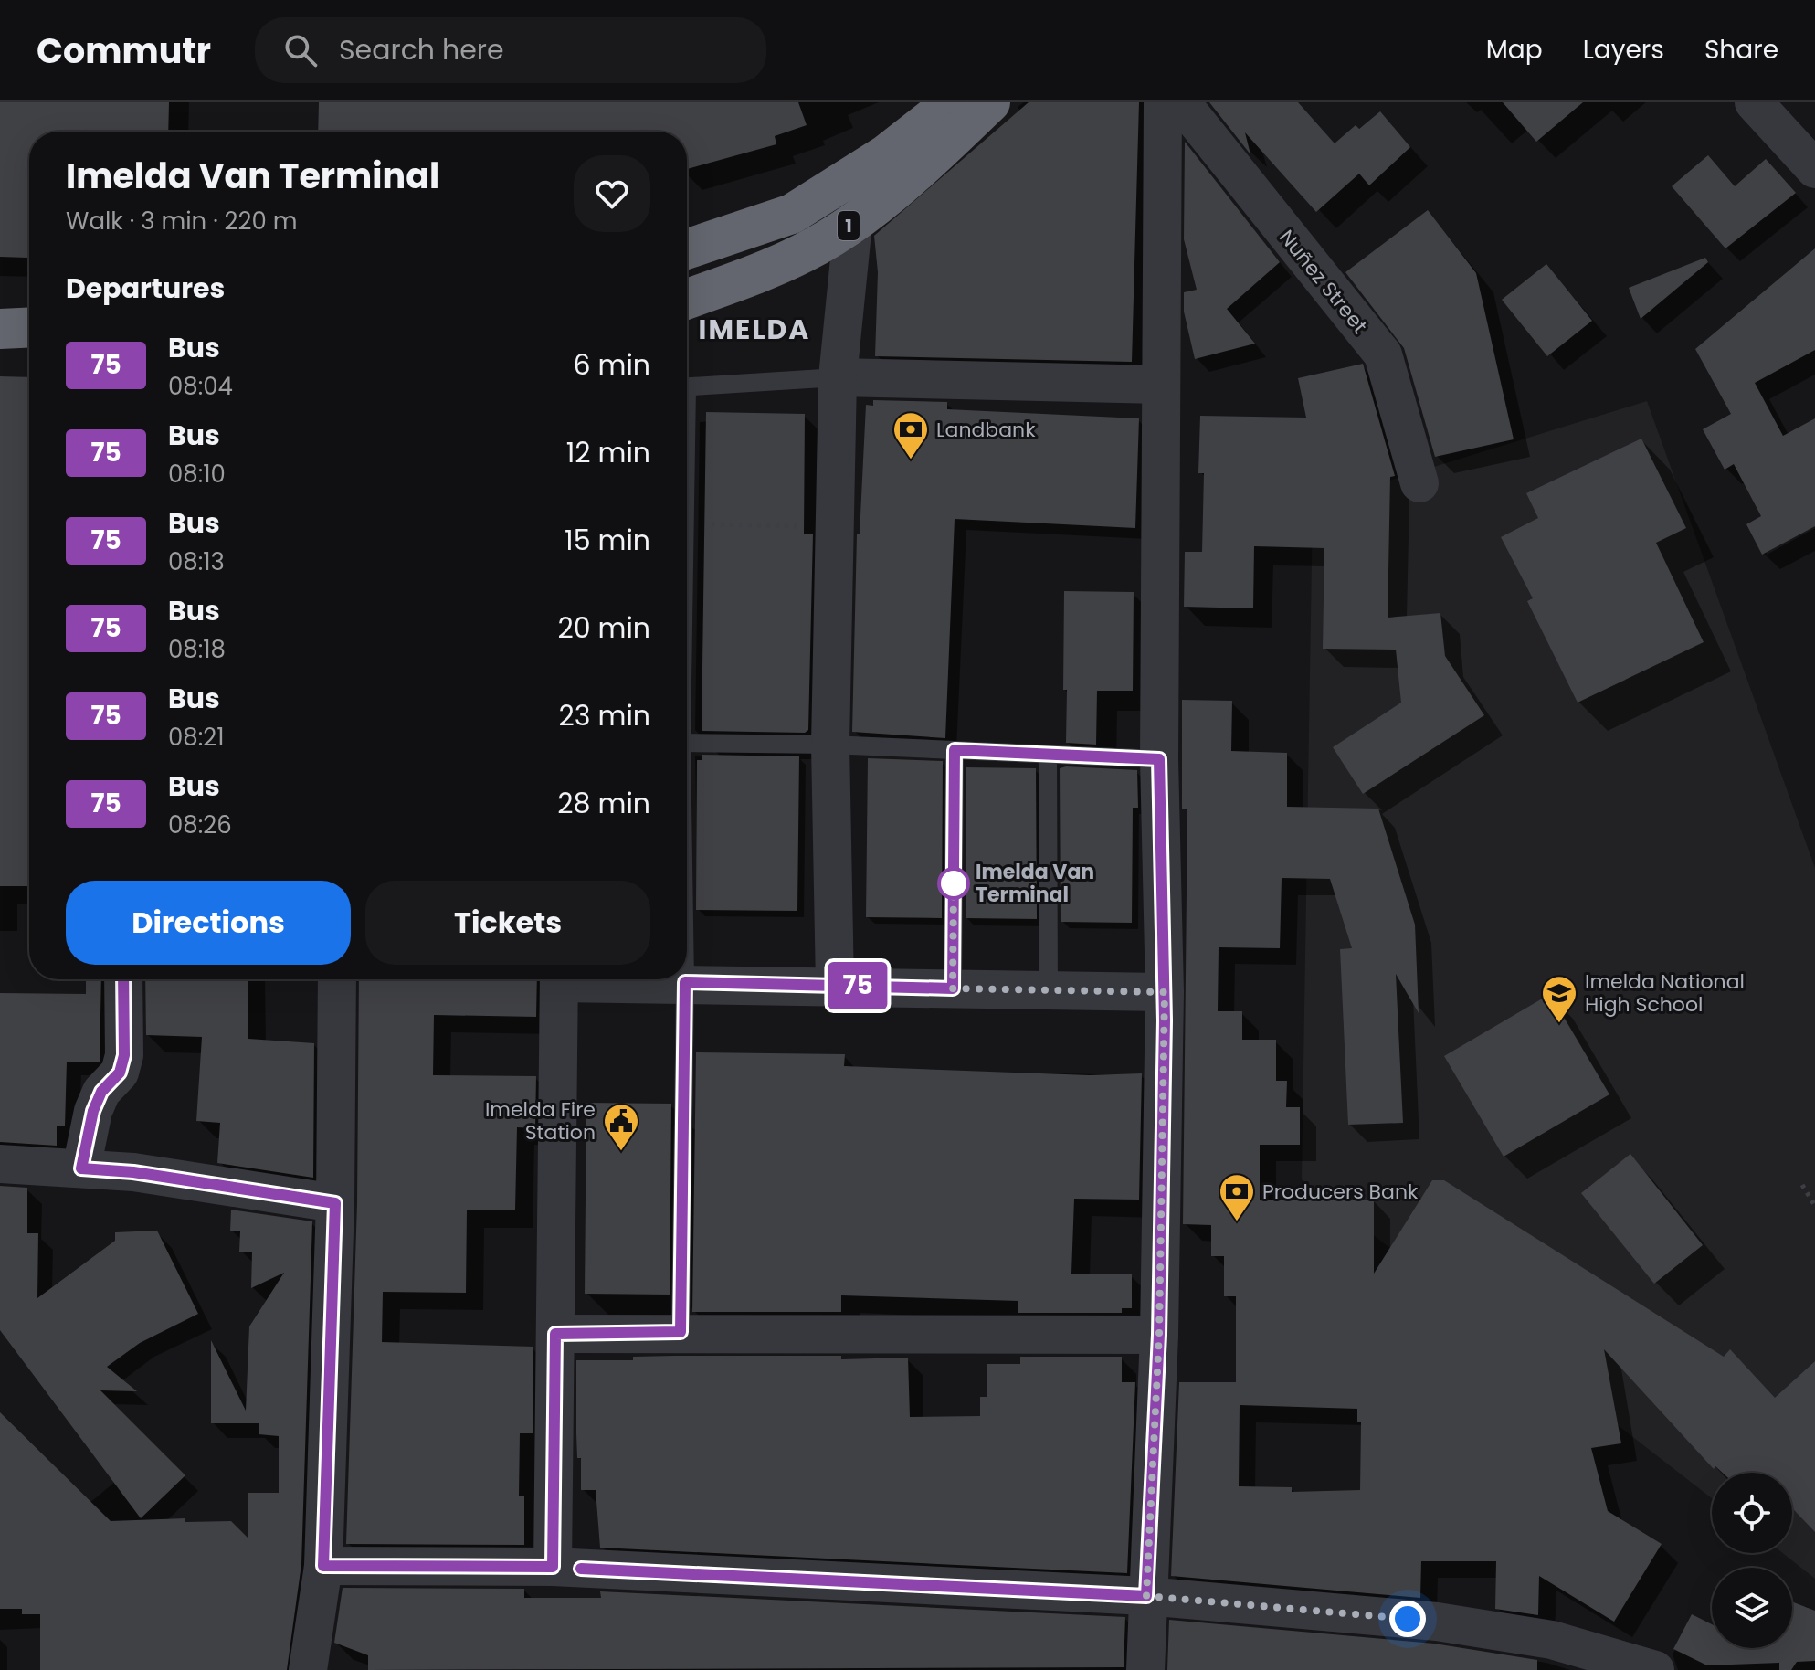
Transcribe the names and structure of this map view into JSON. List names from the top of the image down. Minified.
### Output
{"streets":{"highway":["1"],"street":["Nuñez Street"]},"districts":["IMELDA"],"places":{"bank":["Landbank","Producers Bank"],"other":["Imelda Van Terminal"],"school or university":["Imelda National High School"],"public building":["Imelda Fire Station"]},"lines":["bus line 75"],"page":{"header":"Commutr","search":"Search here","nav":["Map","Layers","Share"],"on_map":"75","heading":[["Imelda Van Terminal","Walk · 3 min · 220 m"],"Departures"],"list":[{"mark":"75","name":"Bus","note":"08:04","value":"6 min"},{"mark":"75","name":"Bus","note":"08:10","value":"12 min"},{"mark":"75","name":"Bus","note":"08:13","value":"15 min"},{"mark":"75","name":"Bus","note":"08:18","value":"20 min"},{"mark":"75","name":"Bus","note":"08:21","value":"23 min"},{"mark":"75","name":"Bus","note":"08:26","value":"28 min"}],"buttons":["Directions","Tickets"]}}
